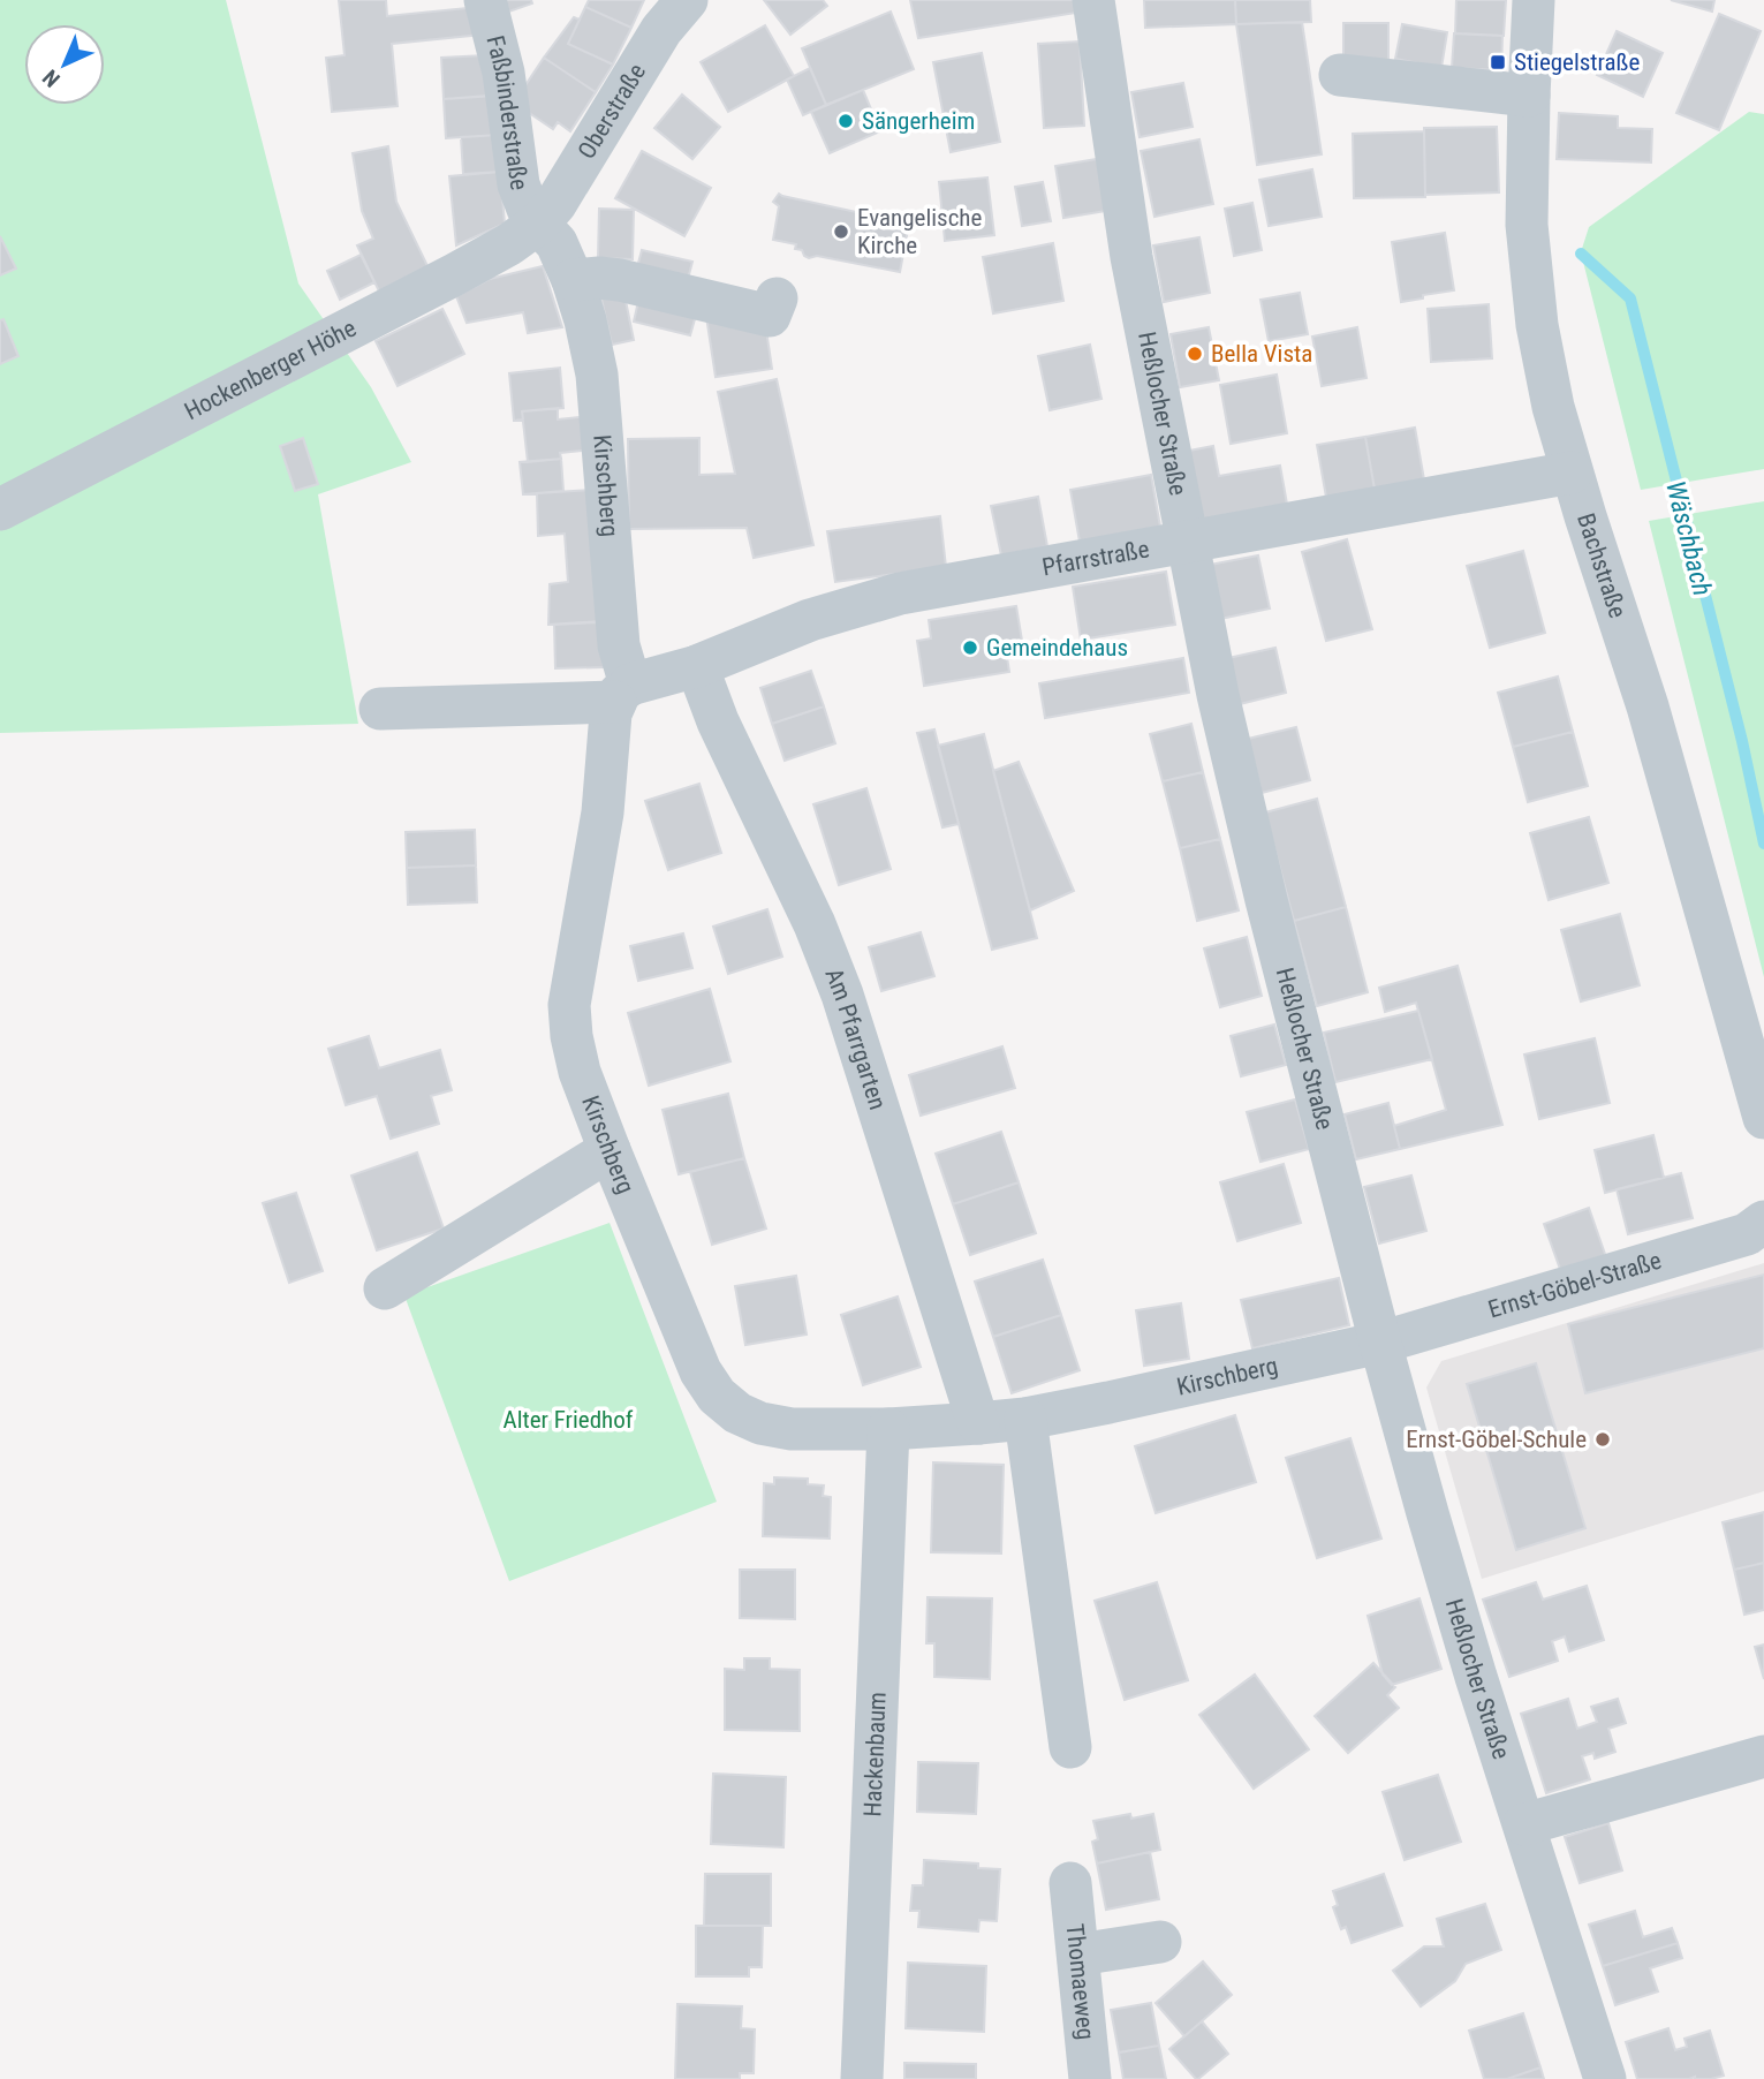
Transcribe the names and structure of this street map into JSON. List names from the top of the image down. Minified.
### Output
{"streets":{"street":["Oberstraße","Faßbinderstraße","Hockenberger Höhe","Heßlocher Straße","Kirschberg","Pfarrstraße","Bachstraße","Am Pfarrgarten","Ernst-Göbel-Straße","Hackenbaum","Thomaeweg"]},"crossings":[["Oberstraße","Faßbinderstraße"],["Oberstraße","Hockenberger Höhe"],["Oberstraße","Kirschberg"],["Faßbinderstraße","Hockenberger Höhe"],["Faßbinderstraße","Kirschberg"],["Hockenberger Höhe","Kirschberg"],["Heßlocher Straße","Kirschberg"],["Heßlocher Straße","Pfarrstraße"],["Heßlocher Straße","Ernst-Göbel-Straße"],["Kirschberg","Pfarrstraße"],["Kirschberg","Am Pfarrgarten"],["Kirschberg","Ernst-Göbel-Straße"],["Kirschberg","Hackenbaum"],["Pfarrstraße","Bachstraße"],["Pfarrstraße","Am Pfarrgarten"]],"water":["Wäschbach"],"parks":["Alter Friedhof"],"places":{"transit":["Stiegelstraße"],"other":["Sängerheim","Evangelische Kirche","Bella Vista","Gemeindehaus","Ernst-Göbel-Schule"]},"north":"bottom left"}
